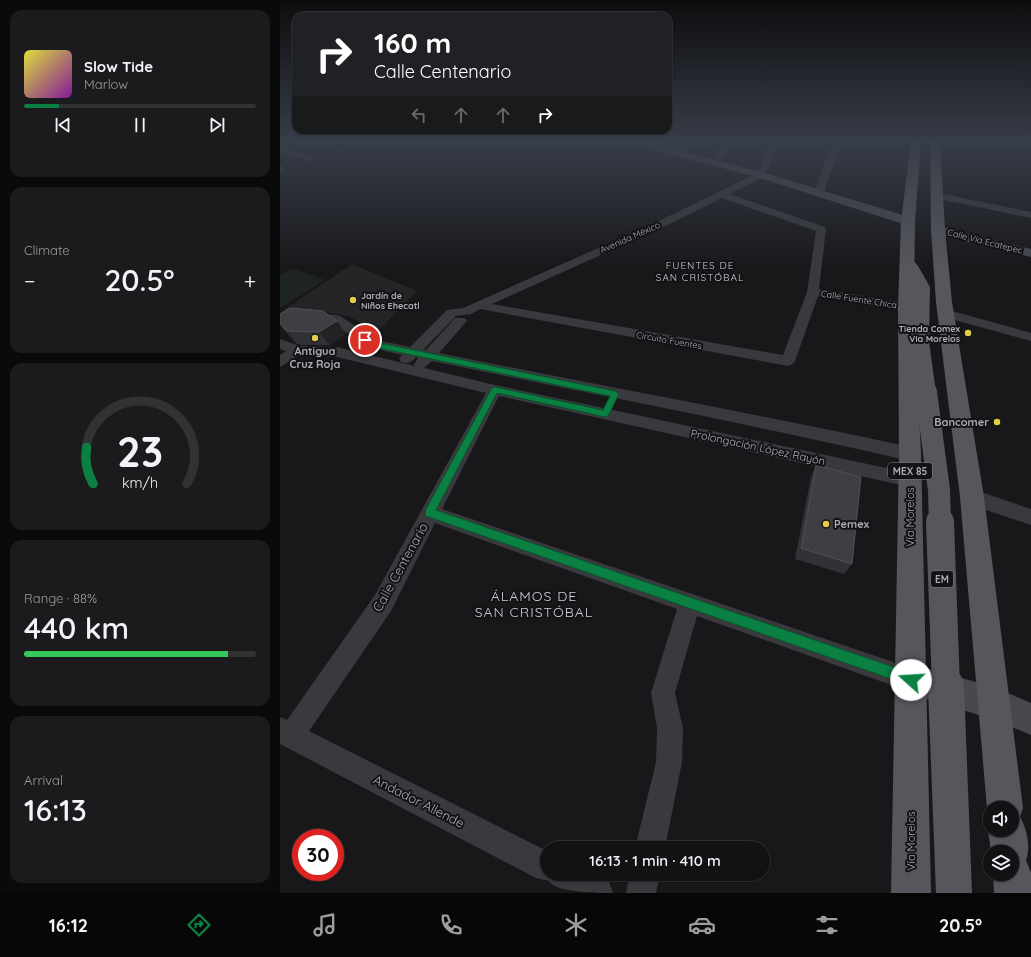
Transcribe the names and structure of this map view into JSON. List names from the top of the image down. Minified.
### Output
{"streets":{"main road":["Calle Vía Ecatepec","MEX 85","Vía Morelos","EM"],"street":["Avenida México","Calle Fuente Chica","Circuito Fuentes","Prolongación López Rayón","Calle Centenario","Andador Allende"]},"crossings":[["Avenida México","Circuito Fuentes"],["Avenida México","Prolongación López Rayón"],["Calle Fuente Chica","Circuito Fuentes"],["Calle Fuente Chica","Vía Morelos"],["Prolongación López Rayón","Vía Morelos"],["Prolongación López Rayón","Calle Centenario"],["Vía Morelos","EM"],["Calle Centenario","Andador Allende"]],"districts":["FUENTES DE SAN CRISTÓBAL","ÁLAMOS DE SAN CRISTÓBAL"],"places":["Jardín de Niños Ehecatl","Tienda Comex Via Morelos","Antigua Cruz Roja","Bancomer","Pemex"],"page":{"turn":["160 m","Calle Centenario"],"song":["Slow Tide","Marlow"],"tile":["Climate",["Range · 88%","440 km"],["Arrival","16:13"]],"heat":["−","20.5°","+"],"limit":"30","trip":"16:13 · 1 min · 410 m","tabs":["16:12","20.5°"],"gauge":["23","km/h"]}}
